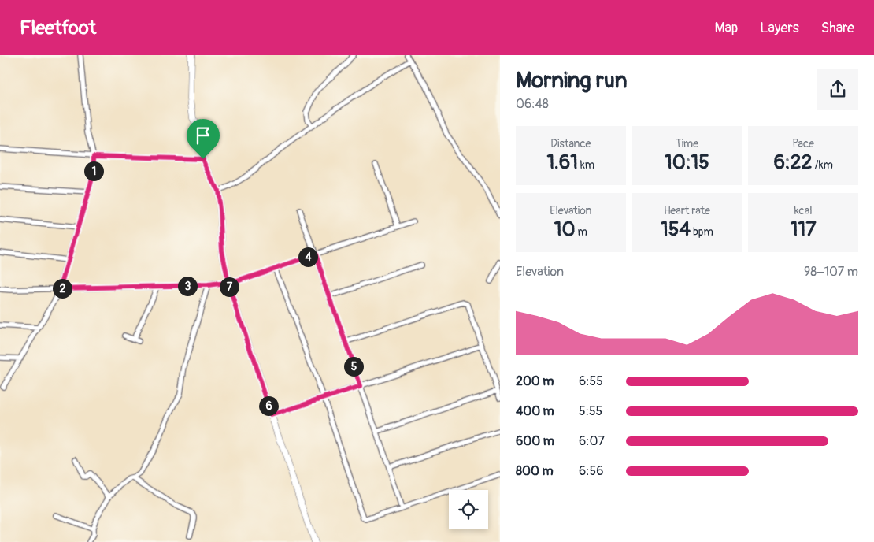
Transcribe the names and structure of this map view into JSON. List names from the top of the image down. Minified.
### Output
{"page":{"header":"Fleetfoot","nav":["Map","Layers","Share"],"heading":["Morning run","06:48"],"stats":[["Distance","1.61 km"],["Time","10:15"],["Pace","6:22 /km"],["Elevation","10 m"],["Heart rate","154 bpm"],["kcal","117"]],"pins":["1","4","3","7","2","5","6"],"chart":["Elevation","98–107 m"],"list":[{"name":"200 m","note":"6:55"},{"name":"400 m","note":"5:55"},{"name":"600 m","note":"6:07"},{"name":"800 m","note":"6:56"}]}}
